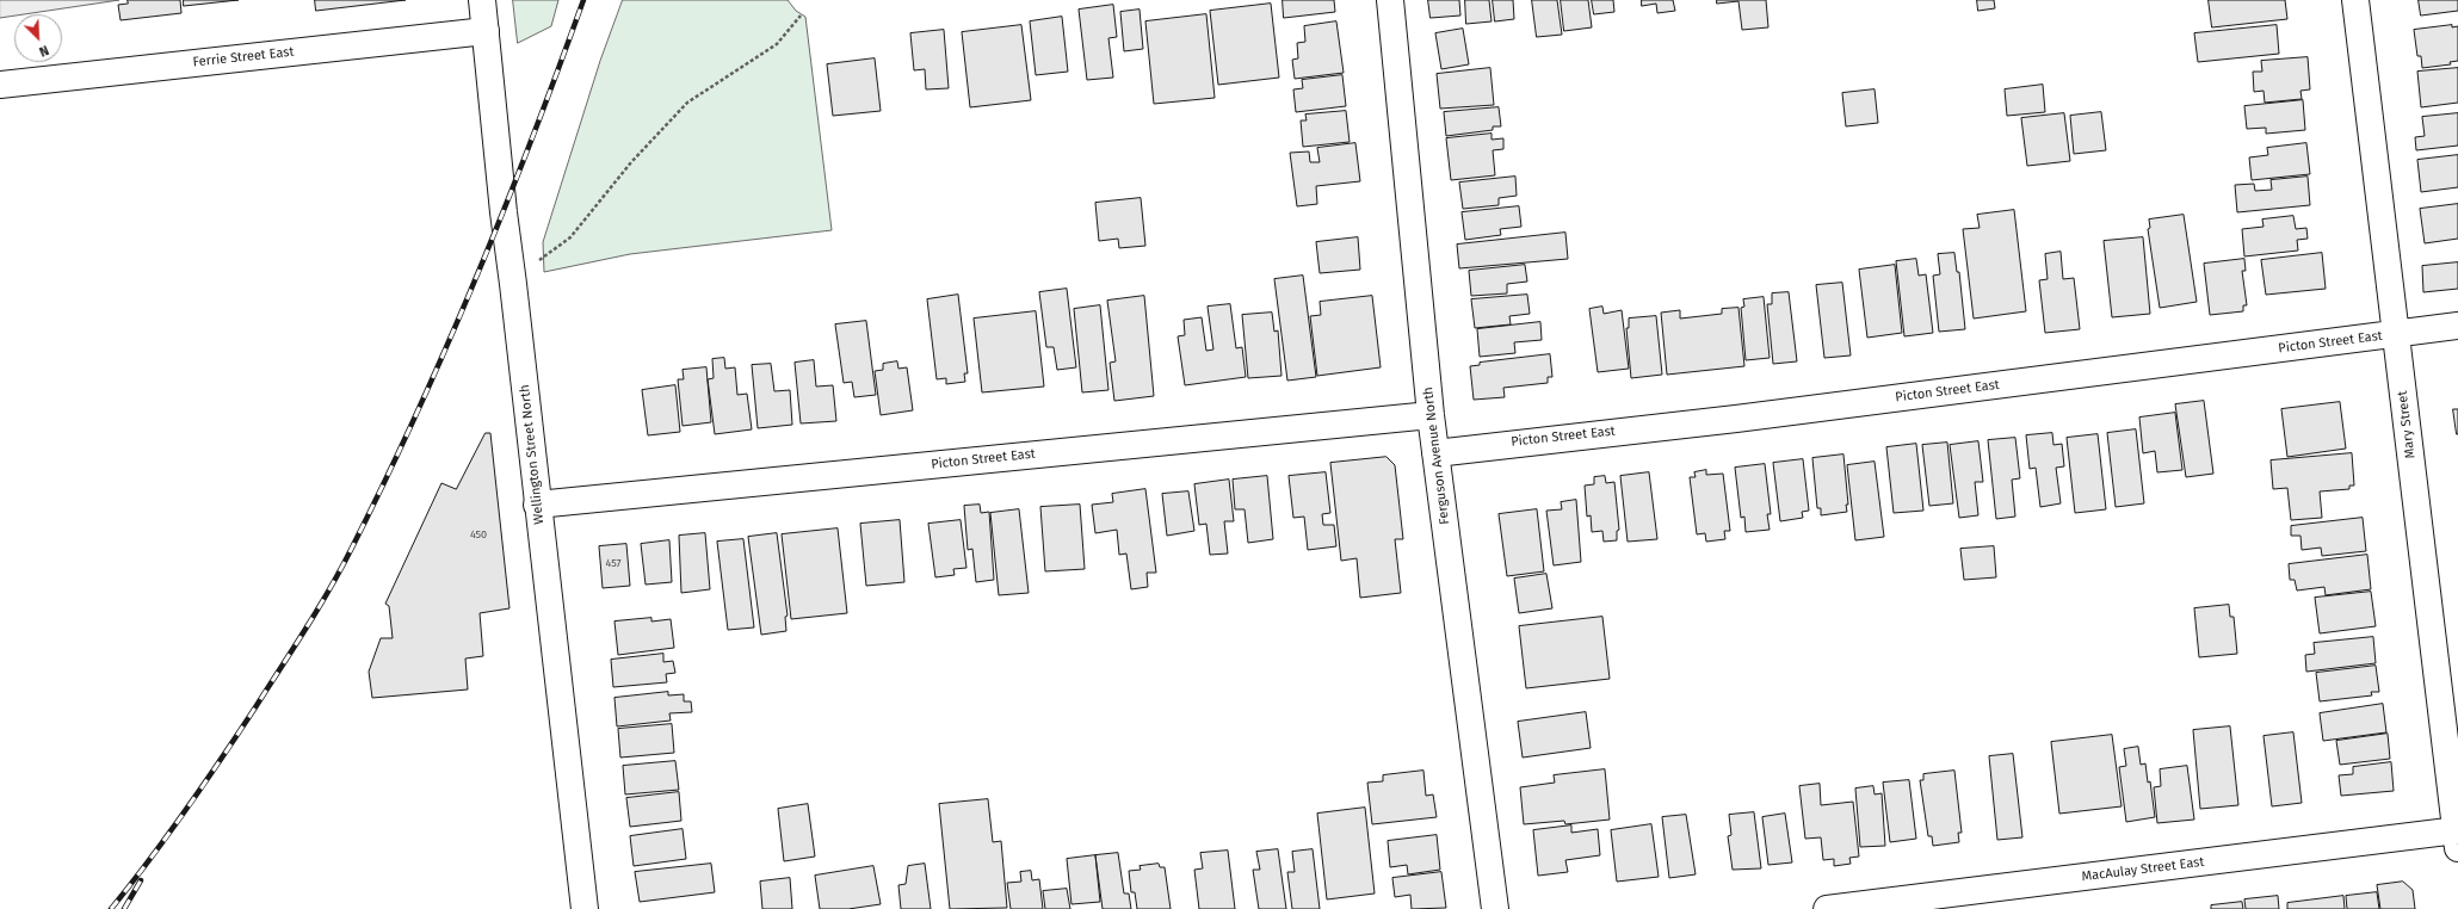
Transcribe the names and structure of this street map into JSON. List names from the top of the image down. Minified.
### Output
{"streets":{"street":["Ferrie Street East","Picton Street East","Mary Street","Wellington Street North","Ferguson Avenue North","MacAulay Street East"]},"crossings":[["Ferrie Street East","Wellington Street North"],["Picton Street East","Mary Street"],["Picton Street East","Wellington Street North"],["Picton Street East","Ferguson Avenue North"],["Mary Street","MacAulay Street East"]],"house_numbers":["450","457"],"north":"bottom right"}
